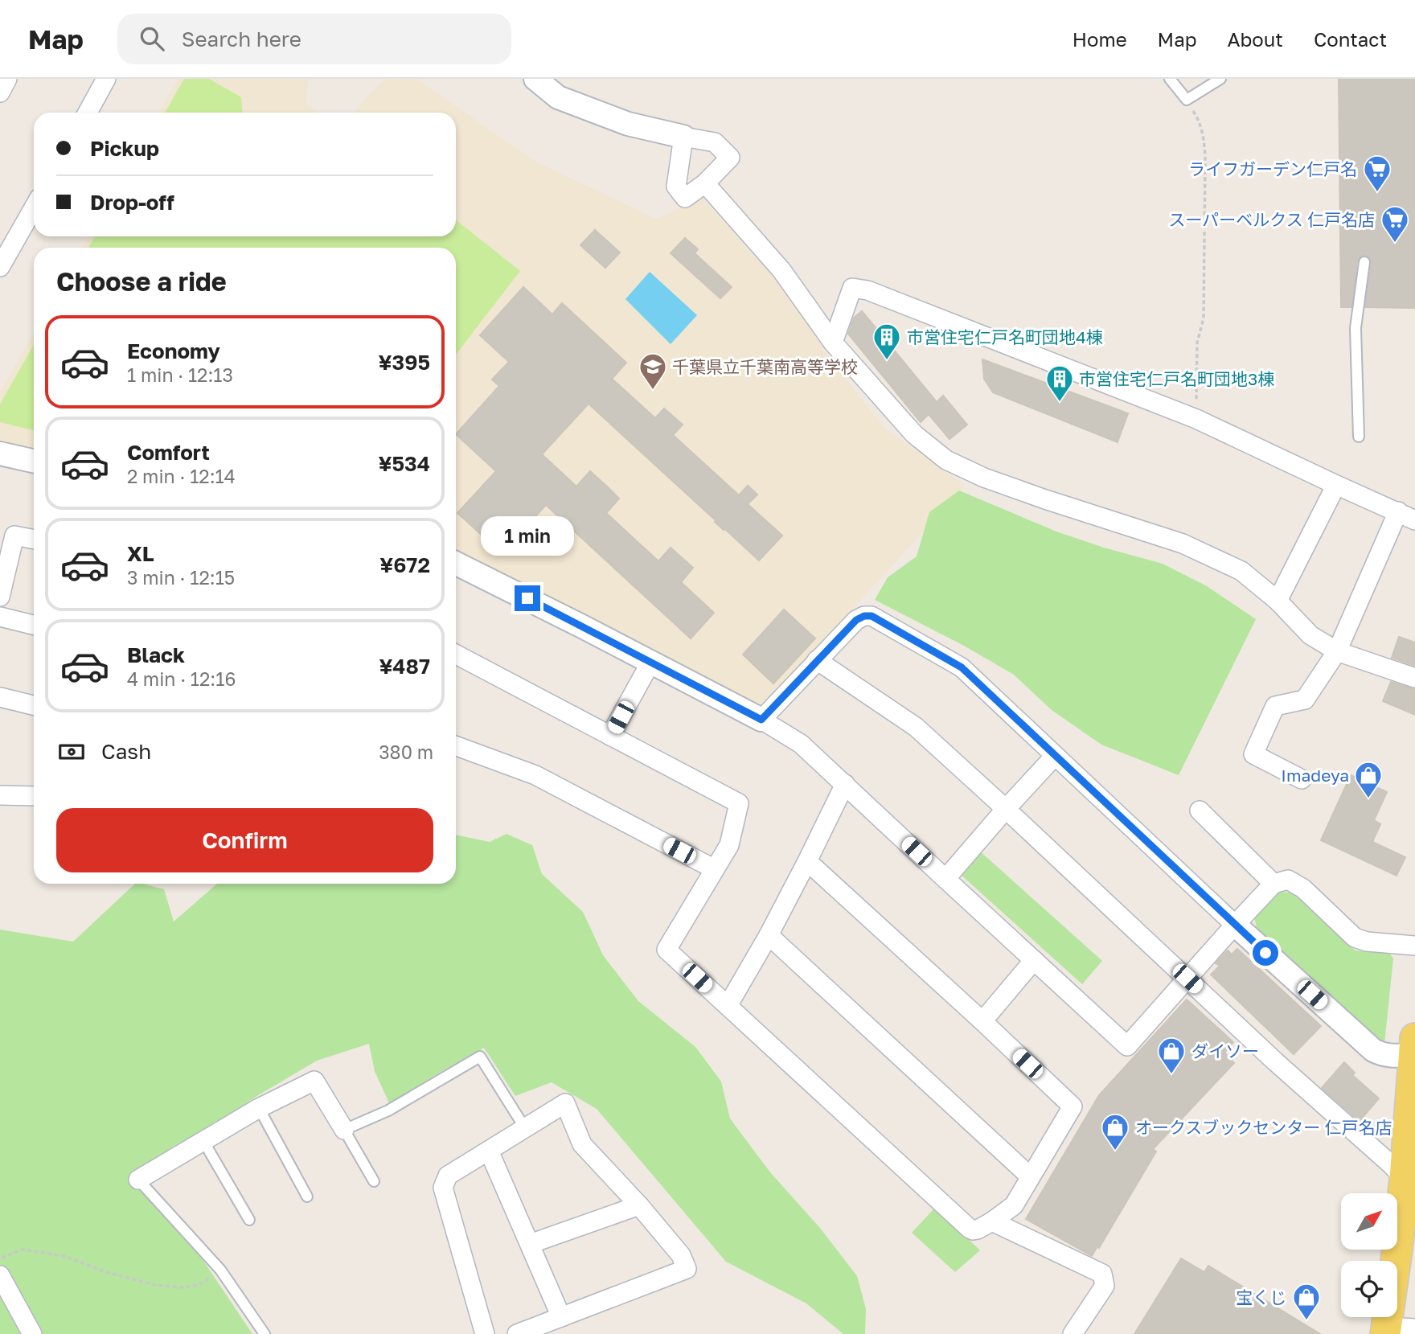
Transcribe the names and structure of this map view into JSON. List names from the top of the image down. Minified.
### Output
{"places":{"supermarket":["ライフガーデン仁戸名","スーパーベルクス 仁戸名店"],"building":["市営住宅仁戸名町団地4棟","市営住宅仁戸名町団地3棟"],"school or university":["千葉県立千葉南高等学校"],"shop":["Imadeya","ダイソー","オークスブックセンター 仁戸名店","宝くじ"]},"north":"top right","page":{"header":"Map","search":"Search here","nav":["Home","Map","About","Contact"],"banner":["Pickup","Drop-off"],"heading":"Choose a ride","list":[{"name":"Economy","note":"1 min · 12:13","value":"¥395"},{"name":"Comfort","note":"2 min · 12:14","value":"¥534"},{"name":"XL","note":"3 min · 12:15","value":"¥672"},{"name":"Black","note":"4 min · 12:16","value":"¥487"}],"bubble":"1 min","pay":["Cash","380 m"],"buttons":"Confirm"}}
